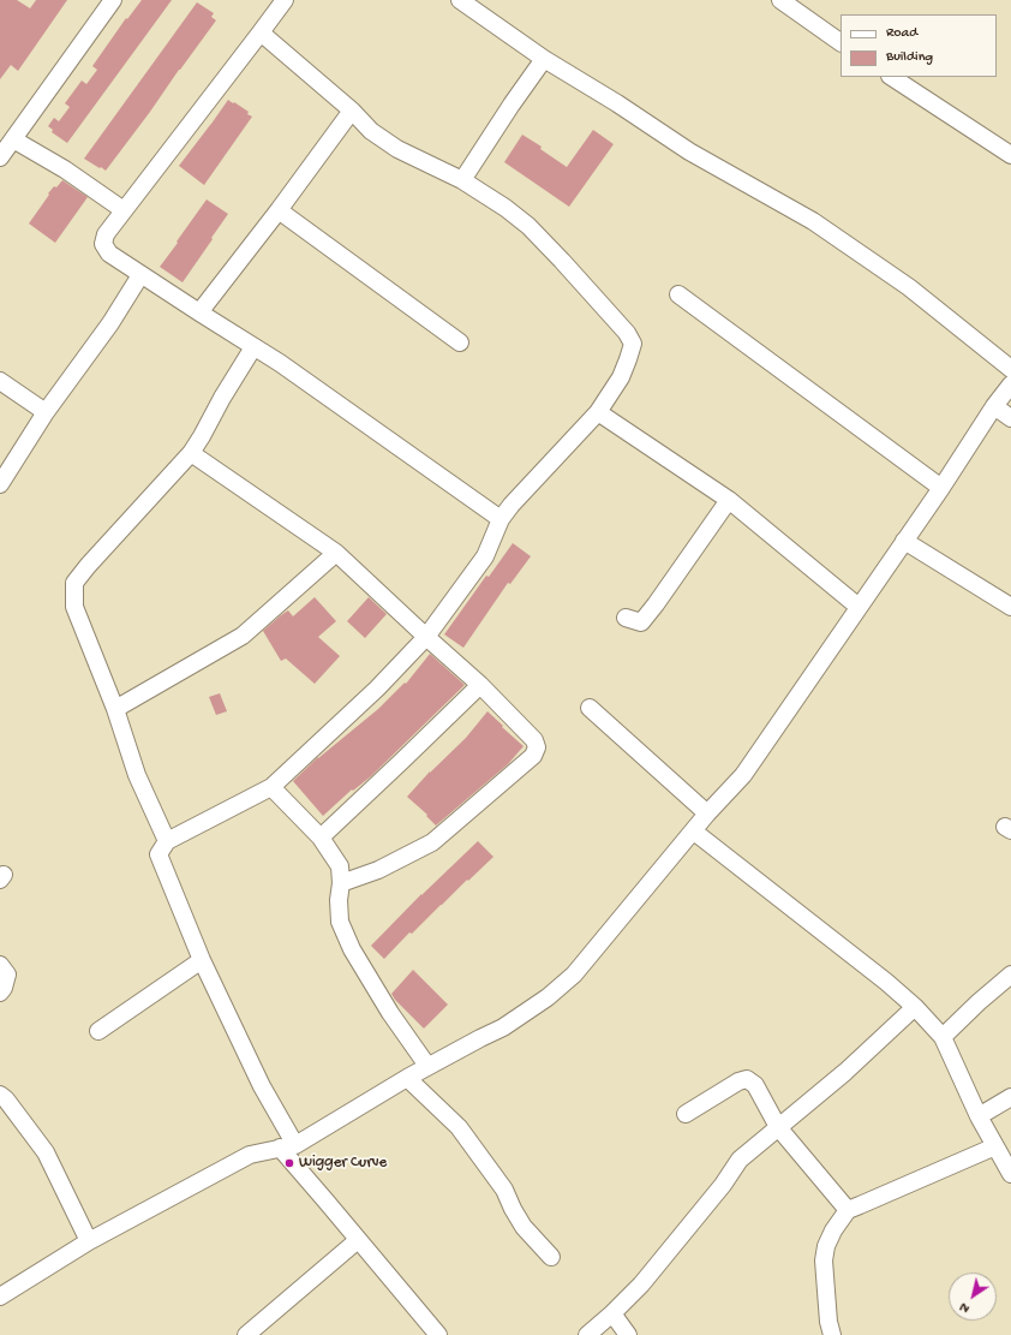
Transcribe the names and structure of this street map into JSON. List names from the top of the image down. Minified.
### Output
{"places":["Wigger Curve"],"legend":["Road","Building"],"north":"bottom left"}
